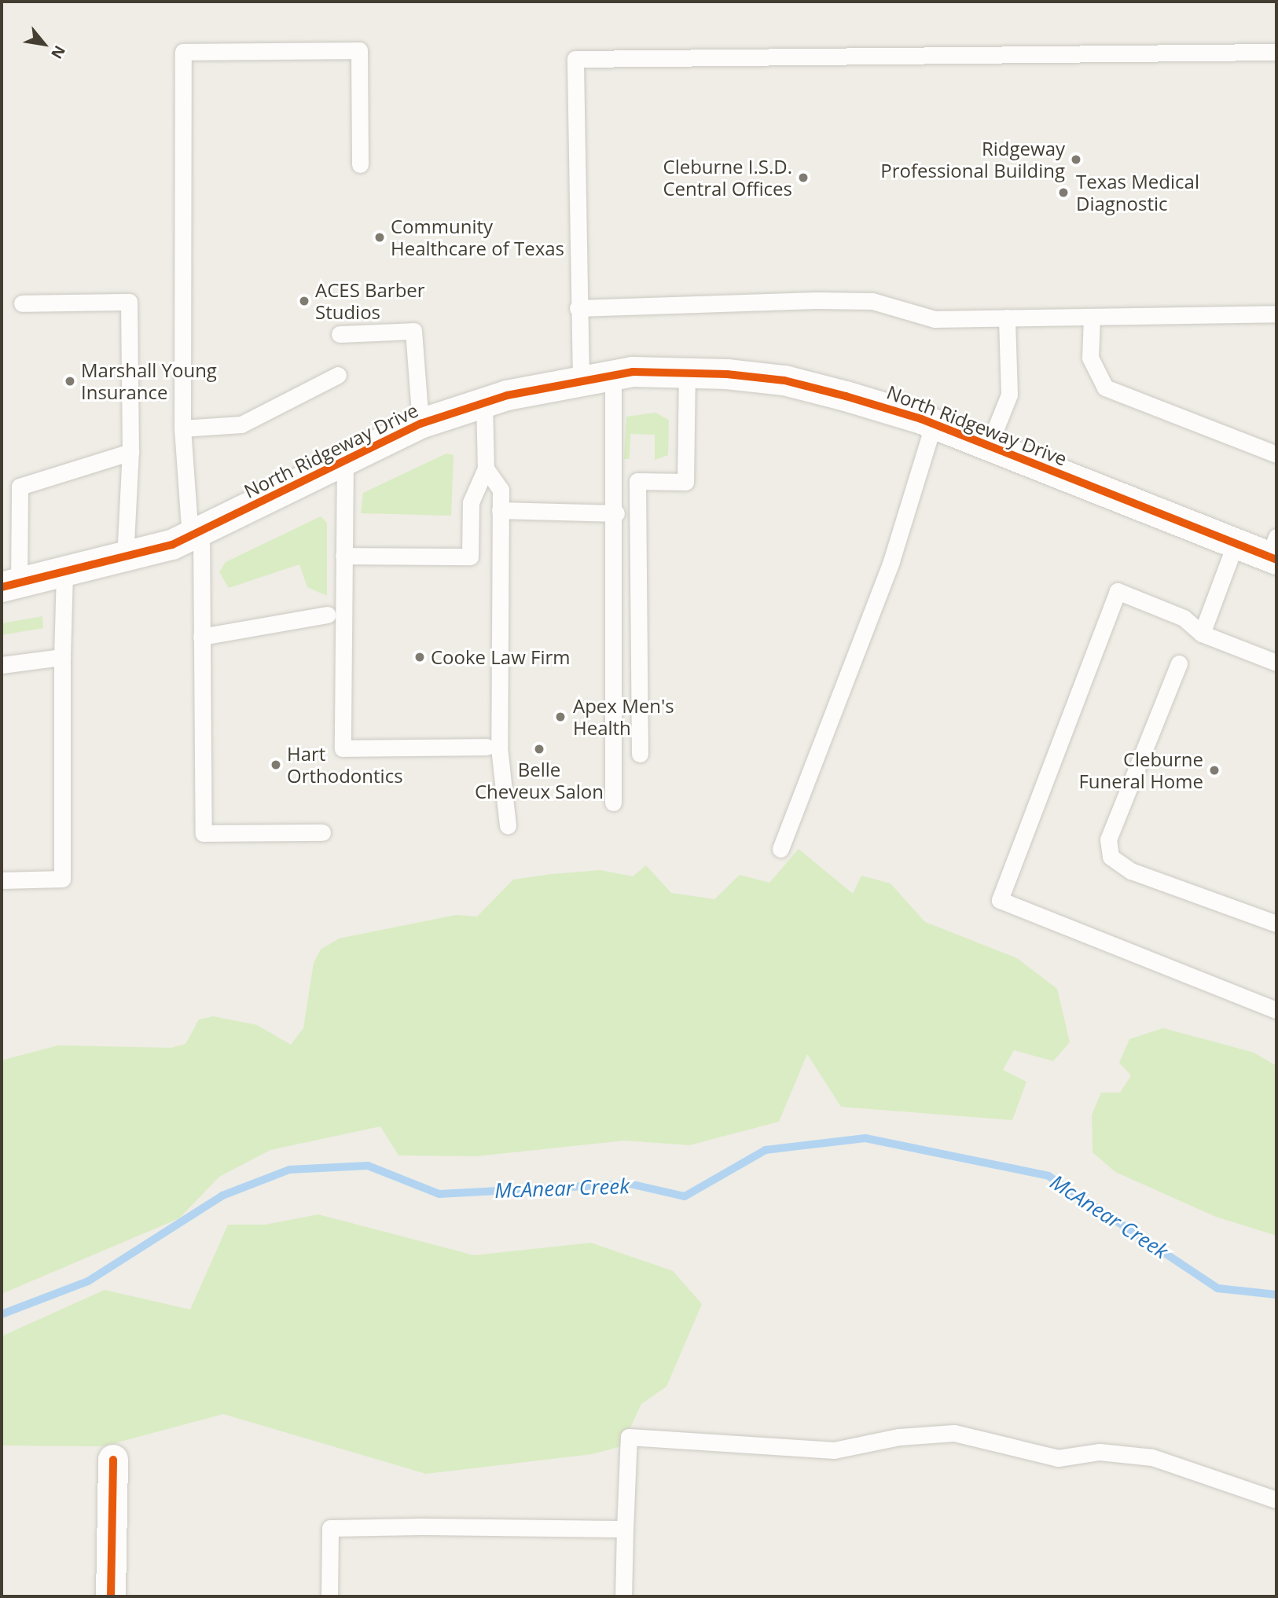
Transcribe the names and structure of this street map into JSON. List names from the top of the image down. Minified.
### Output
{"streets":{"street":["North Ridgeway Drive"]},"water":["McAnear Creek"],"places":["Ridgeway Professional Building","Cleburne I.S.D. Central Offices","Texas Medical Diagnostic","Community Healthcare of Texas","ACES Barber Studios","Marshall Young Insurance","Cooke Law Firm","Apex Men's Health","Belle Cheveux Salon","Hart Orthodontics","Cleburne Funeral Home"],"north":"bottom right"}
